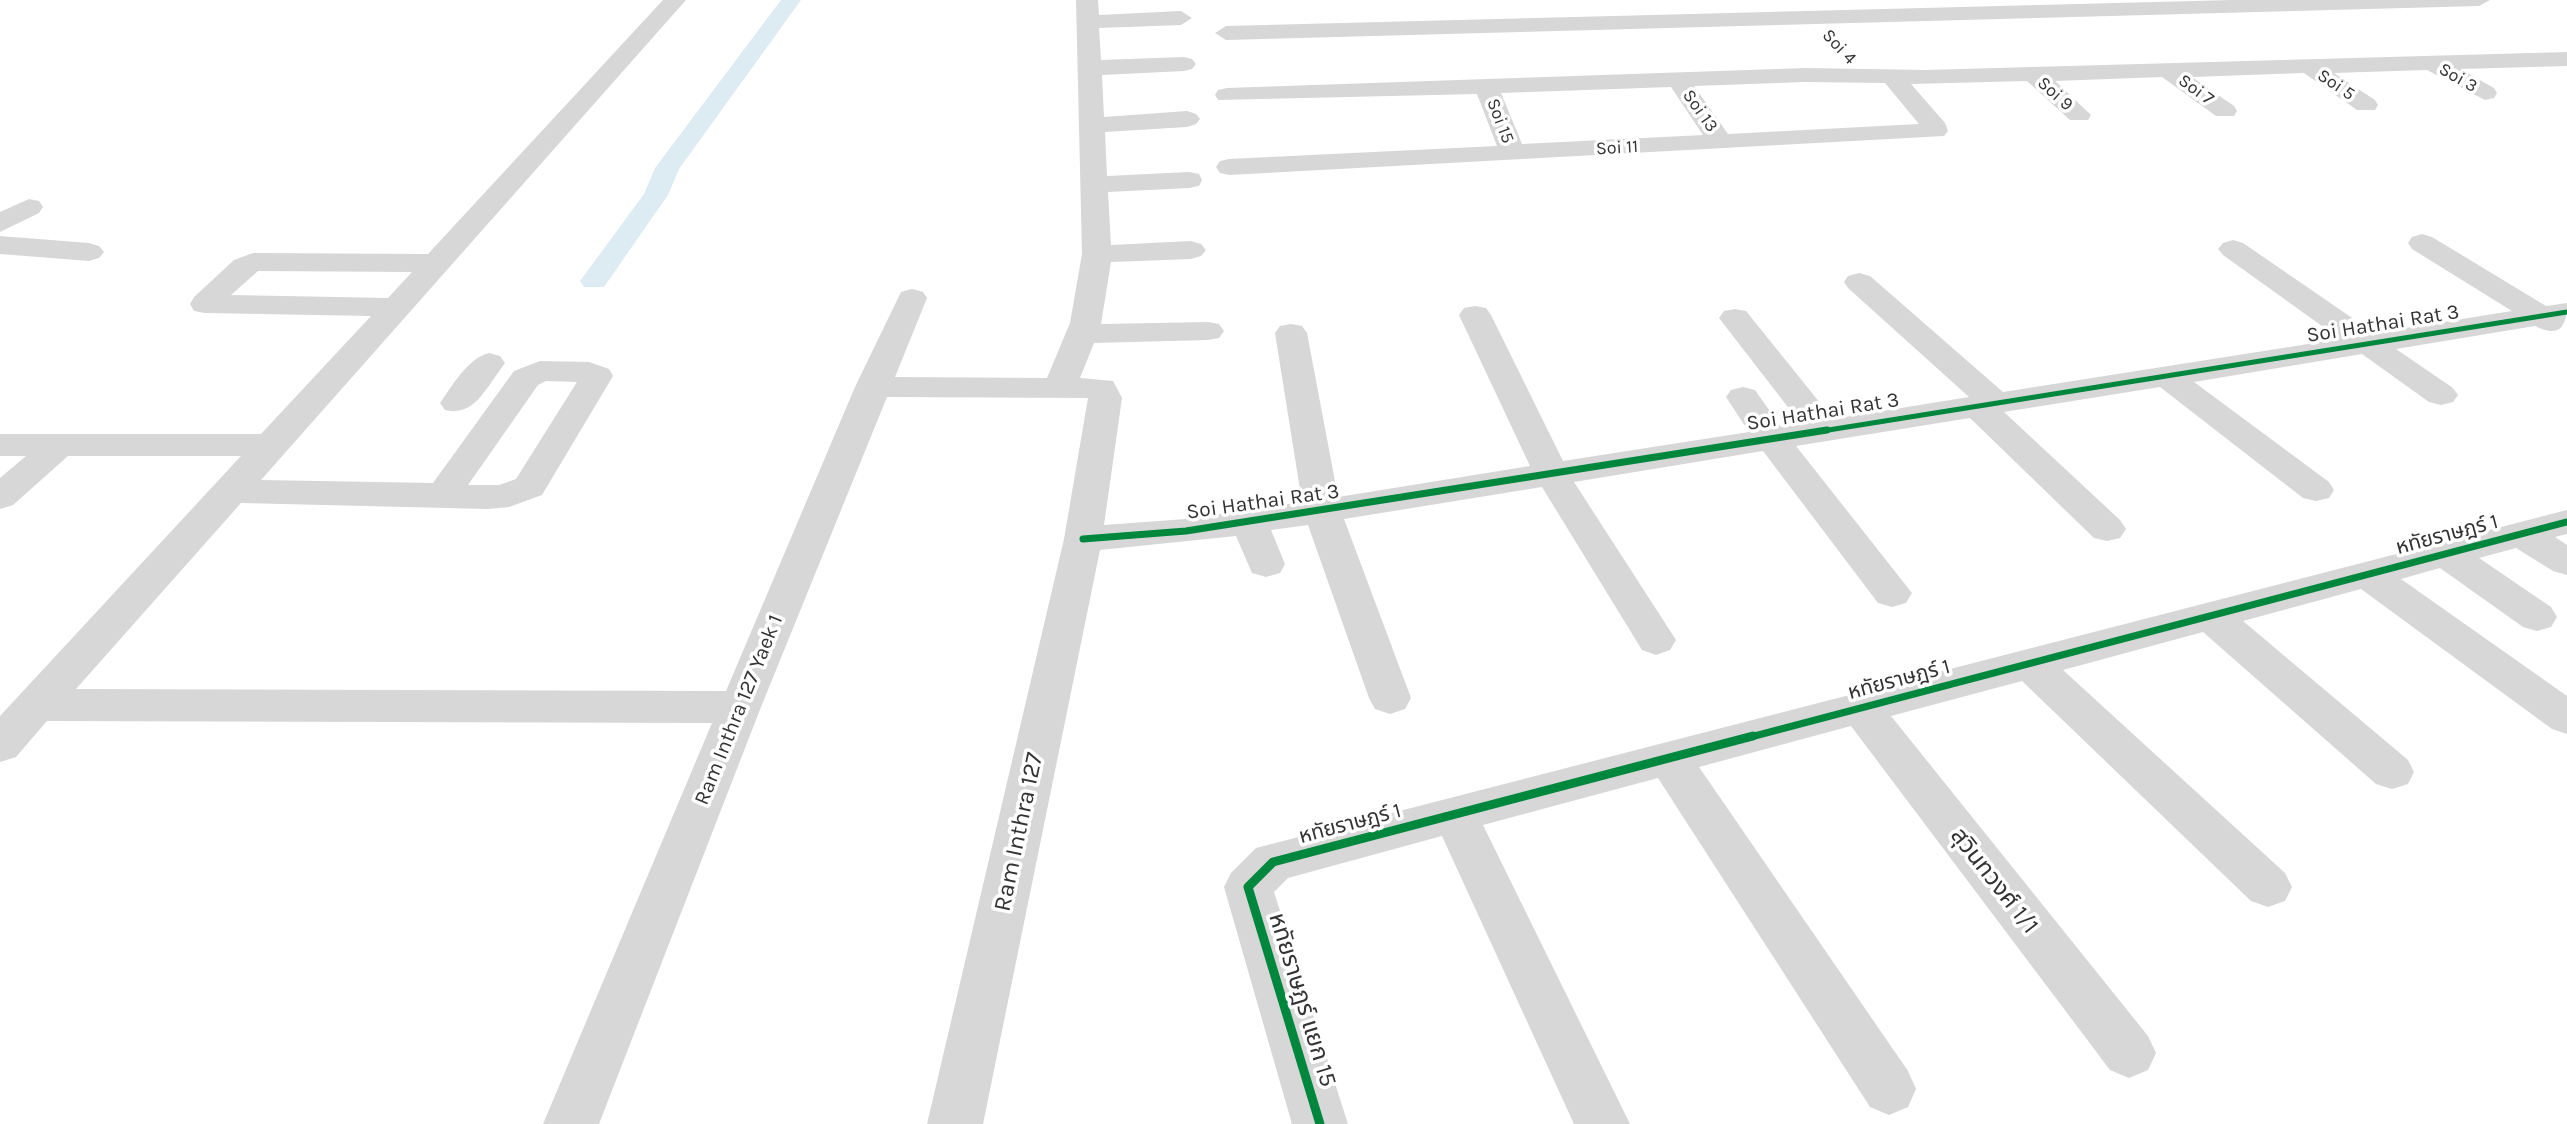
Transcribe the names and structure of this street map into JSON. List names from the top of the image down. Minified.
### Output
{"streets":{"street":["Soi 4","Soi 3","Soi 5","Soi 7","Soi 9","Soi 13","Soi 15","Soi 11","Soi Hathai Rat 3","หทัยราษฎร์ 1","Ram Inthra 127 Yaek 1","Ram Inthra 127","สุวินทวงศ์ 1/1","หทัยราษฎร์ แยก 15"]},"crossings":[["Soi 13","Soi 11"],["Soi 15","Soi 11"],["Soi Hathai Rat 3","Ram Inthra 127"],["หทัยราษฎร์ 1","สุวินทวงศ์ 1/1"],["หทัยราษฎร์ 1","หทัยราษฎร์ แยก 15"]]}
